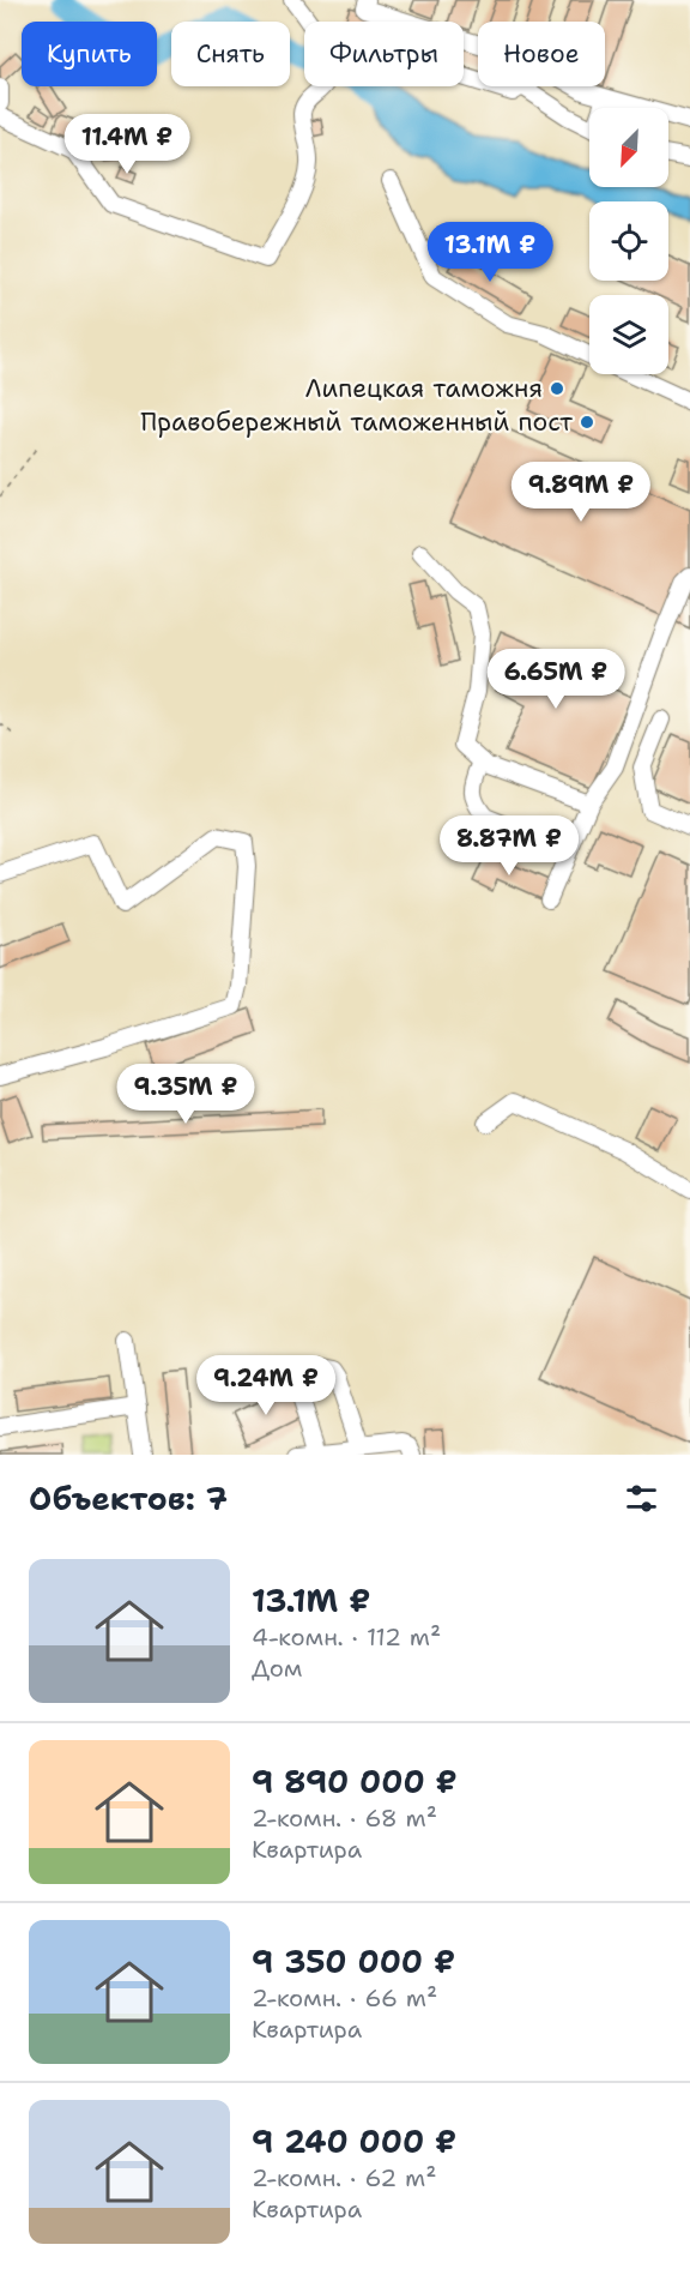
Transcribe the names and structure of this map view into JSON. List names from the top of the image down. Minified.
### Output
{"places":["Липецкая таможня","Правобережный таможенный пост"],"north":"bottom left","page":{"chip":["Купить","Снять","Фильтры","Новое"],"price":["11.4M ₽","13.1M ₽","9.89M ₽","6.65M ₽","8.87M ₽","9.35M ₽","9.24M ₽"],"heading":"Объектов: 7","list":[{"name":"13.1M ₽","note":"4-комн. · 112 m² · Дом"},{"name":"9 890 000 ₽","note":"2-комн. · 68 m² · Квартира"},{"name":"9 350 000 ₽","note":"2-комн. · 66 m² · Квартира"},{"name":"9 240 000 ₽","note":"2-комн. · 62 m² · Квартира"}]}}
